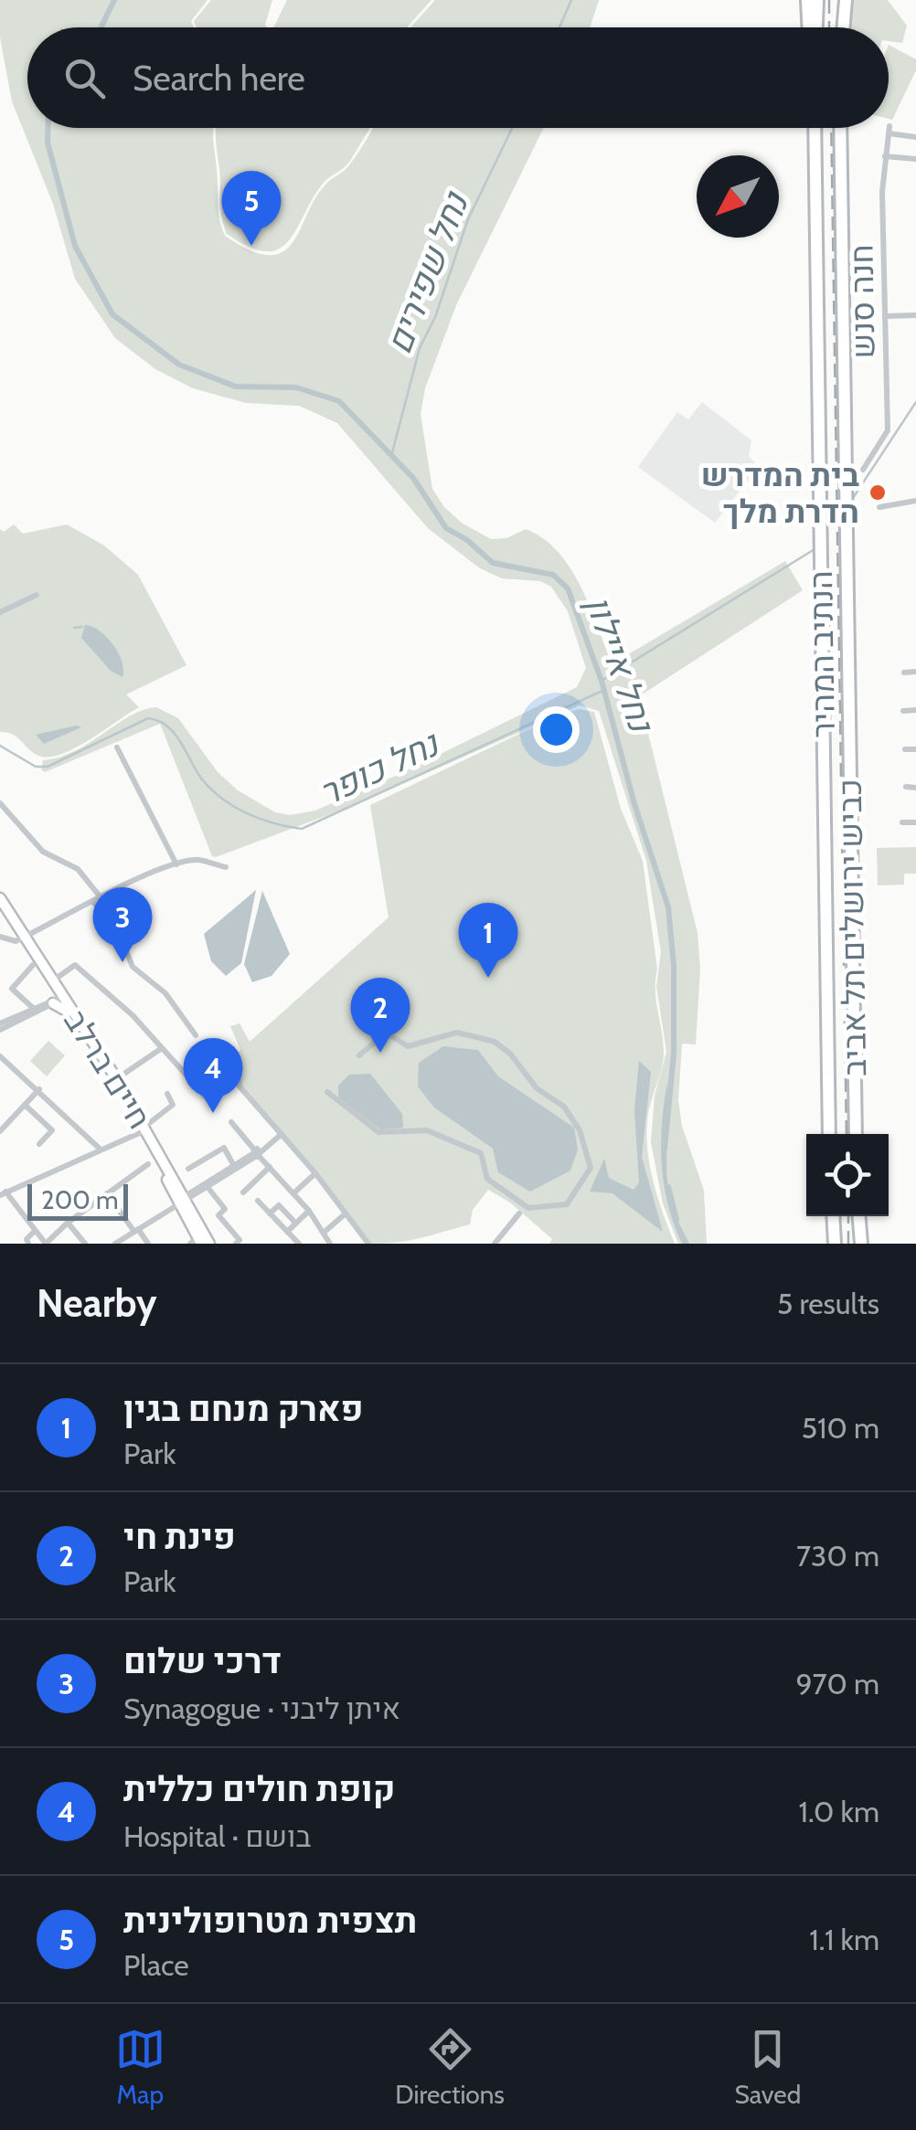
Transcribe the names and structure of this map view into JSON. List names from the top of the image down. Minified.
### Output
{"streets":{"highway":["כביש ירושלים תל אביב"],"main road":["חיים ברלב"],"street":["חנה סנש"]},"water":["נחל שפירים","נחל איילון","נחל כופר"],"places":["בית המדרש הדרת מלך"],"scale_bar":"200 m","north":"bottom left","page":{"search":"Search here","pins":["5","3","1","2","4"],"scale":"200 m","heading":["Nearby","5 results"],"list":[{"mark":"1","name":"פארק מנחם בגין","note":"Park","value":"510 m"},{"mark":"2","name":"פינת חי","note":"Park","value":"730 m"},{"mark":"3","name":"דרכי שלום","note":"Synagogue · איתן ליבני","value":"970 m"},{"mark":"4","name":"קופת חולים כללית","note":"Hospital · בושם","value":"1.0 km"},{"mark":"5","name":"תצפית מטרופולינית","note":"Place","value":"1.1 km"}],"nav":["Map","Directions","Saved"]}}
